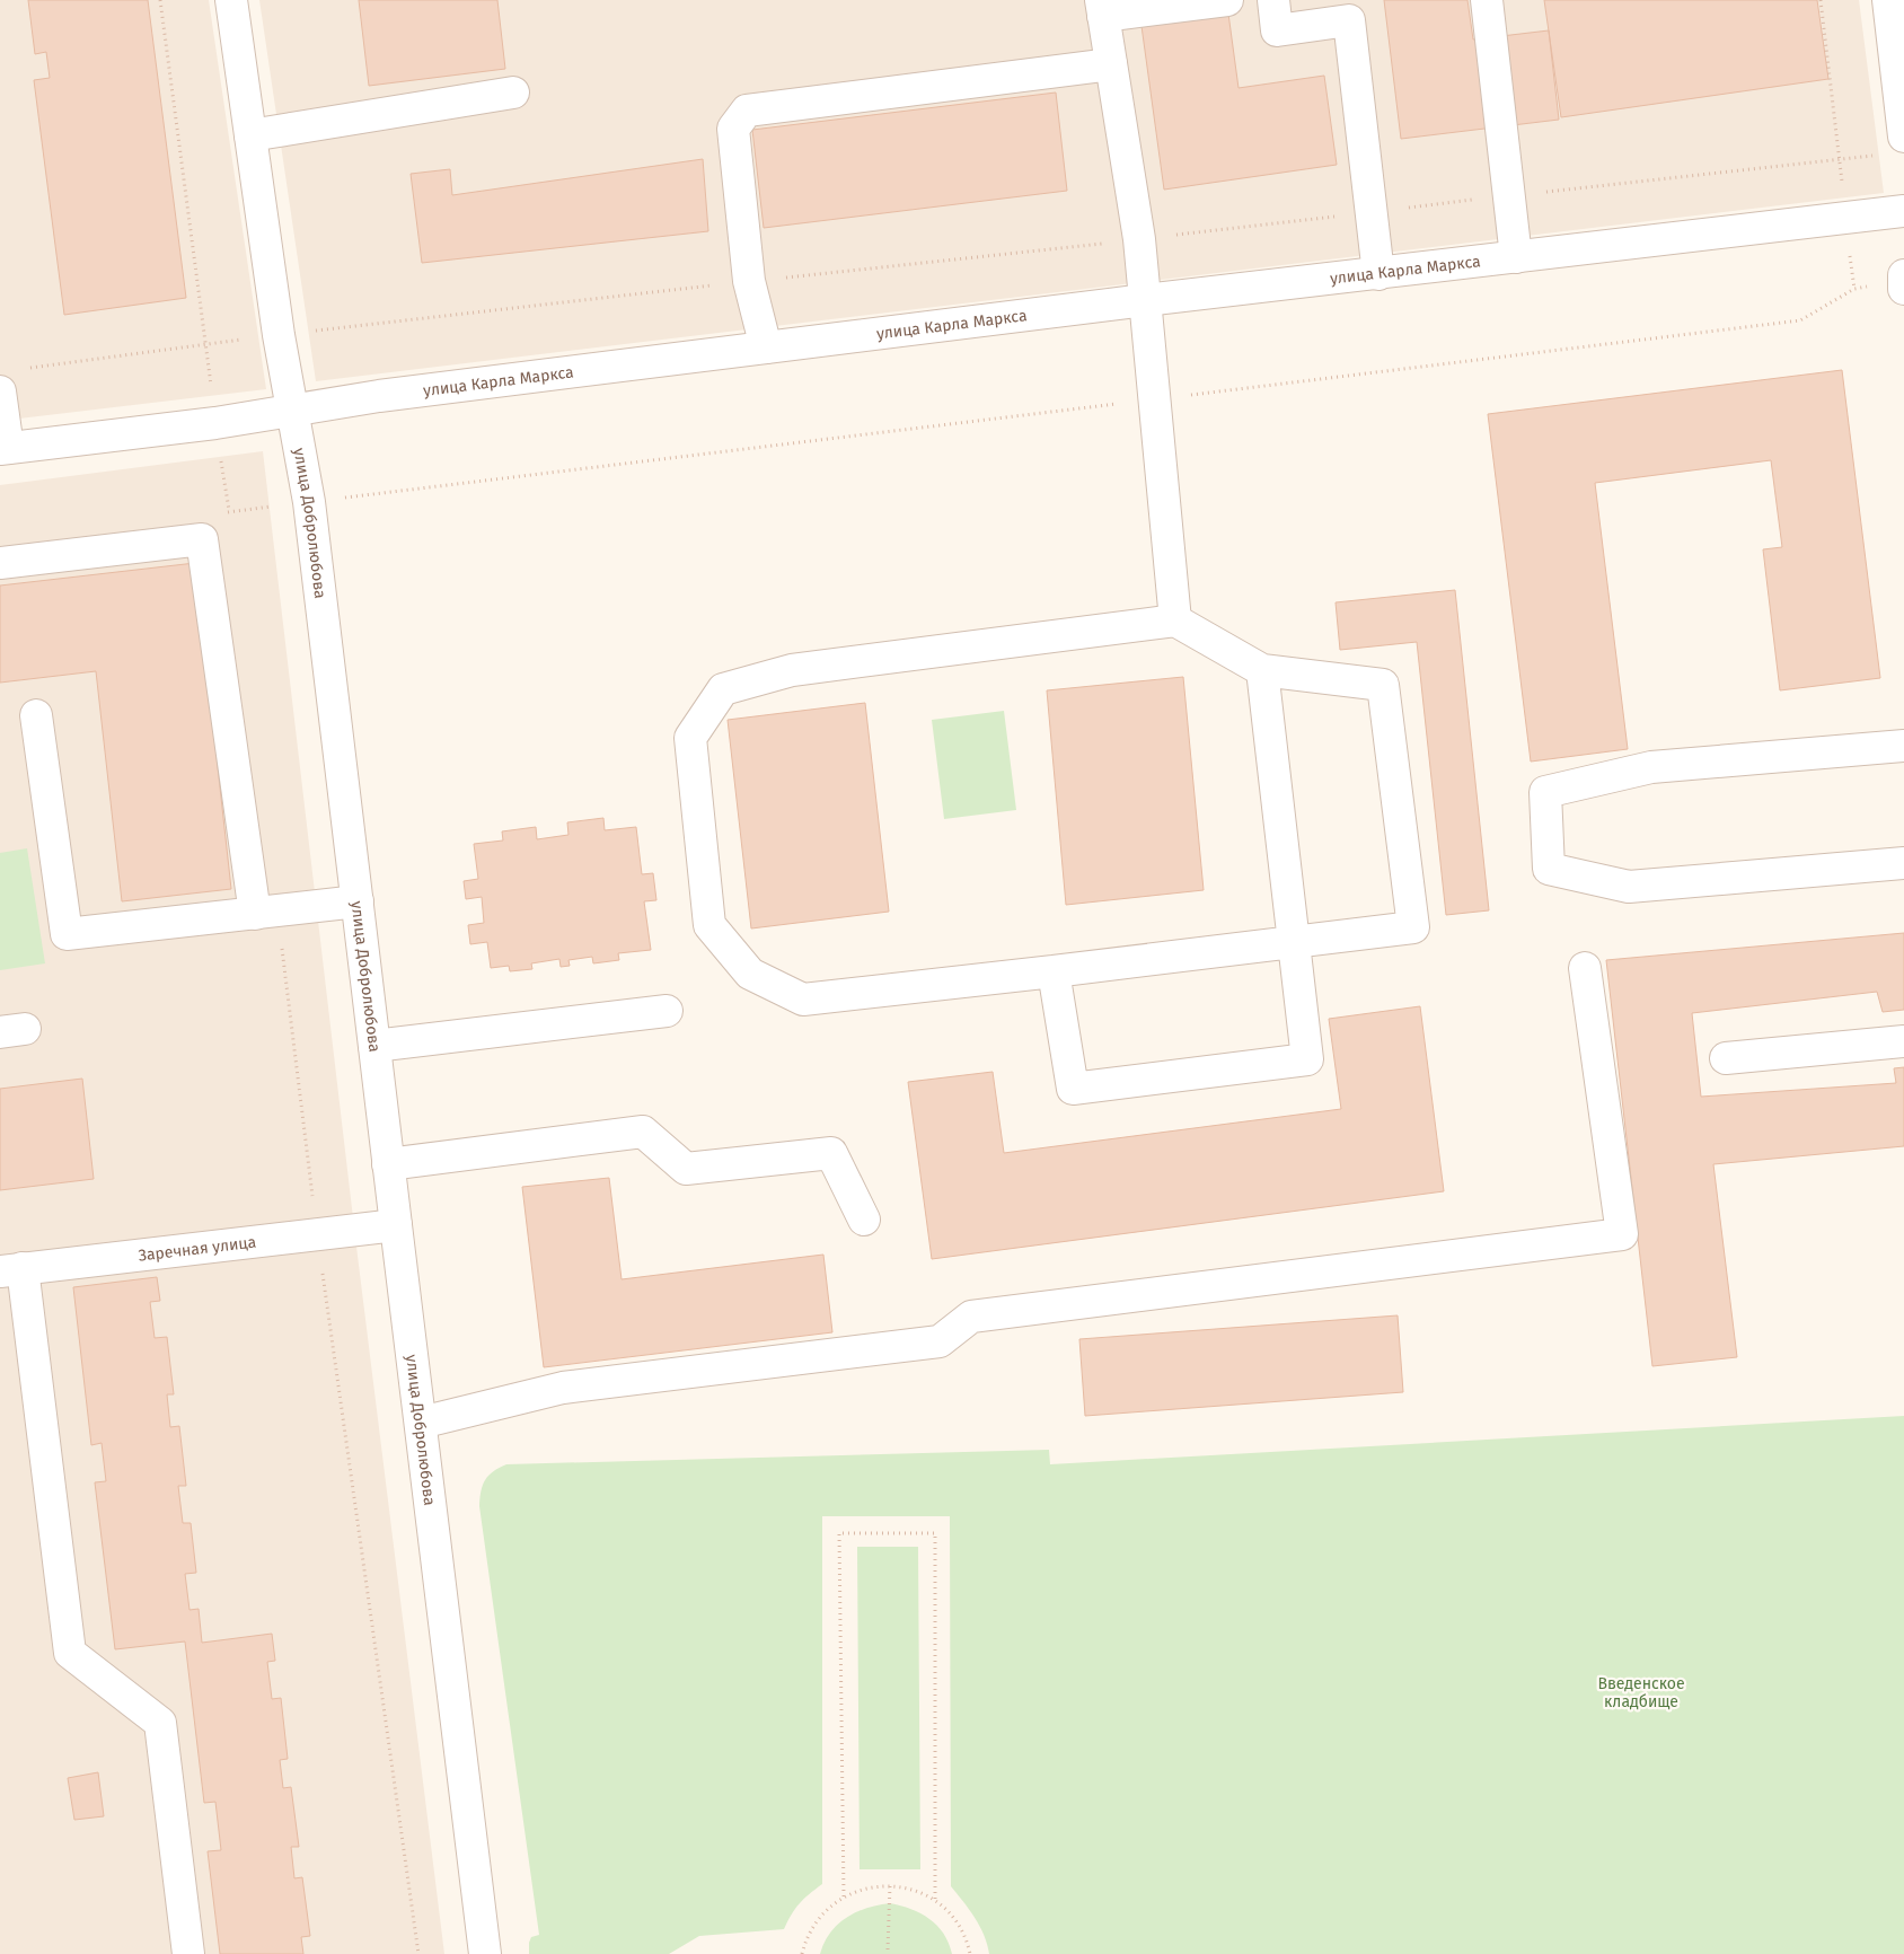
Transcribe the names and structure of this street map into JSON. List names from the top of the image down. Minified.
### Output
{"streets":{"street":["улица Карла Маркса","улица Добролюбова","Заречная улица"]},"crossings":[["улица Карла Маркса","улица Добролюбова"],["улица Добролюбова","Заречная улица"]],"parks":["Введенское кладбище"]}
